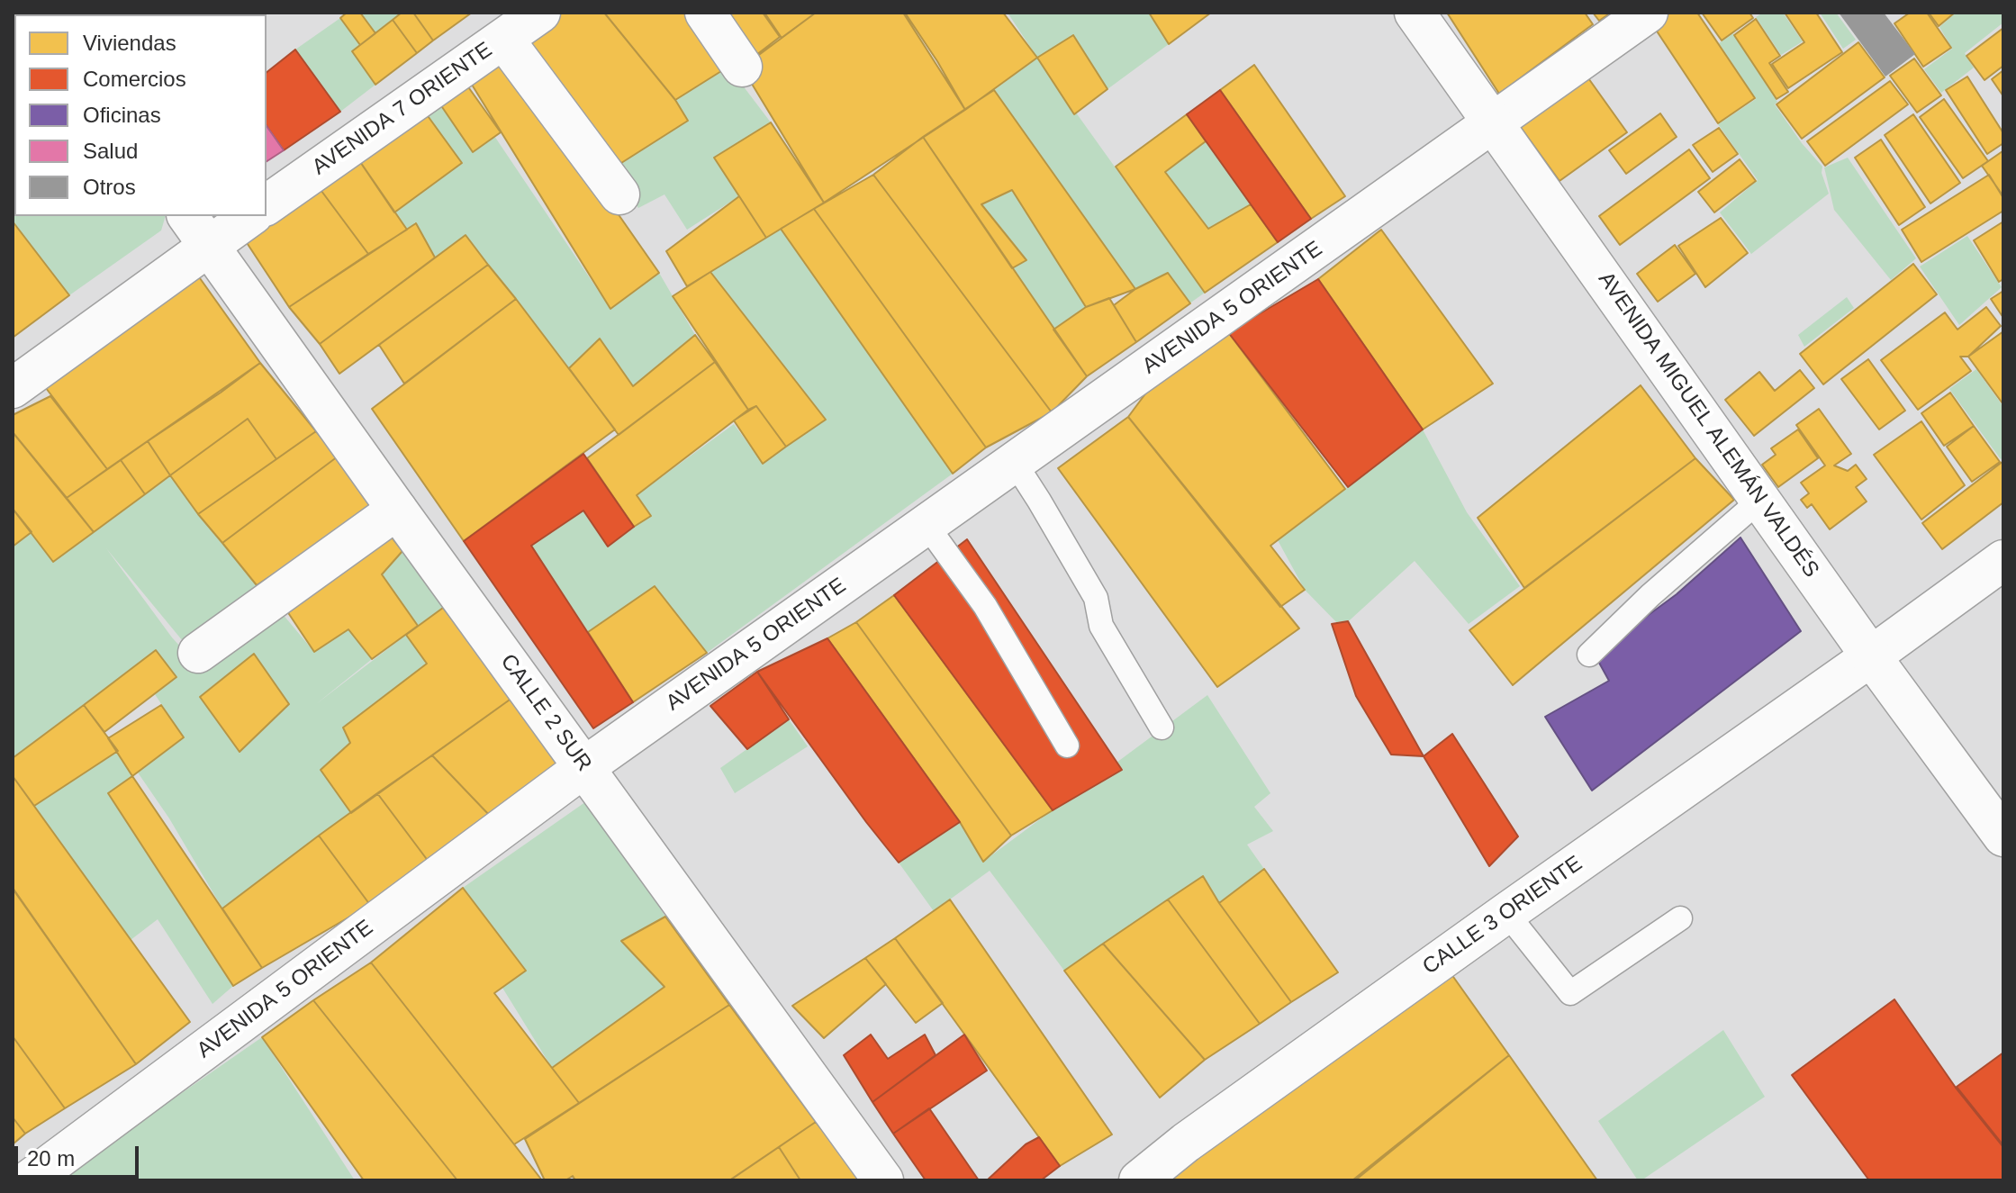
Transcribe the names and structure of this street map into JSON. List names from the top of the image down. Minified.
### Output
{"streets":{"street":["AVENIDA 7 ORIENTE","AVENIDA 5 ORIENTE","AVENIDA MIGUEL ALEMÁN VALDÉS","CALLE 2 SUR","CALLE 3 ORIENTE"]},"crossings":[["AVENIDA 7 ORIENTE","CALLE 2 SUR"],["AVENIDA 5 ORIENTE","AVENIDA MIGUEL ALEMÁN VALDÉS"],["AVENIDA 5 ORIENTE","CALLE 2 SUR"],["AVENIDA MIGUEL ALEMÁN VALDÉS","CALLE 3 ORIENTE"]],"legend":["Viviendas","Comercios","Oficinas","Salud","Otros"],"scale_bar":"20 m"}
